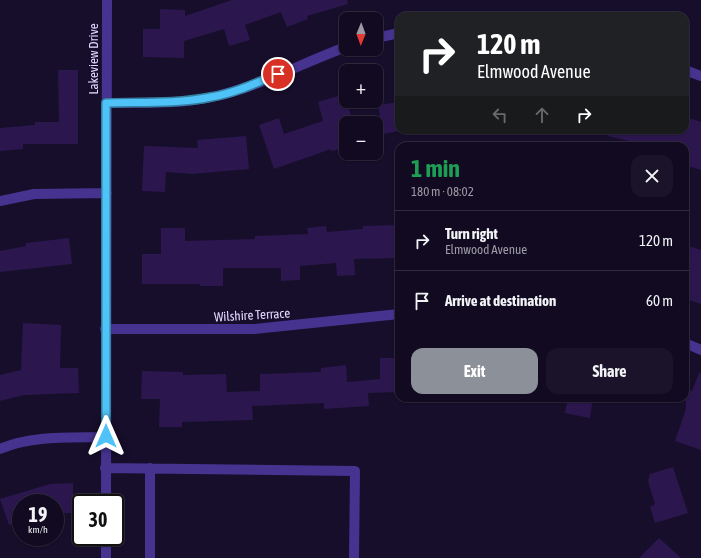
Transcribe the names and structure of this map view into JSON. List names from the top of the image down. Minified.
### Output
{"streets":{"street":["Lakeview Drive","Wilshire Terrace"]},"crossings":[["Lakeview Drive","Wilshire Terrace"]],"north":"bottom","page":{"map_buttons":["+","−"],"turn":["120 m","Elmwood Avenue"],"heading":["1 min","180 m · 08:02"],"list":[{"name":"Turn right","note":"Elmwood Avenue","value":"120 m"},{"name":"Arrive at destination","value":"60 m"}],"buttons":["Exit","Share"],"speed":"19 km/h","limit":"30"}}
